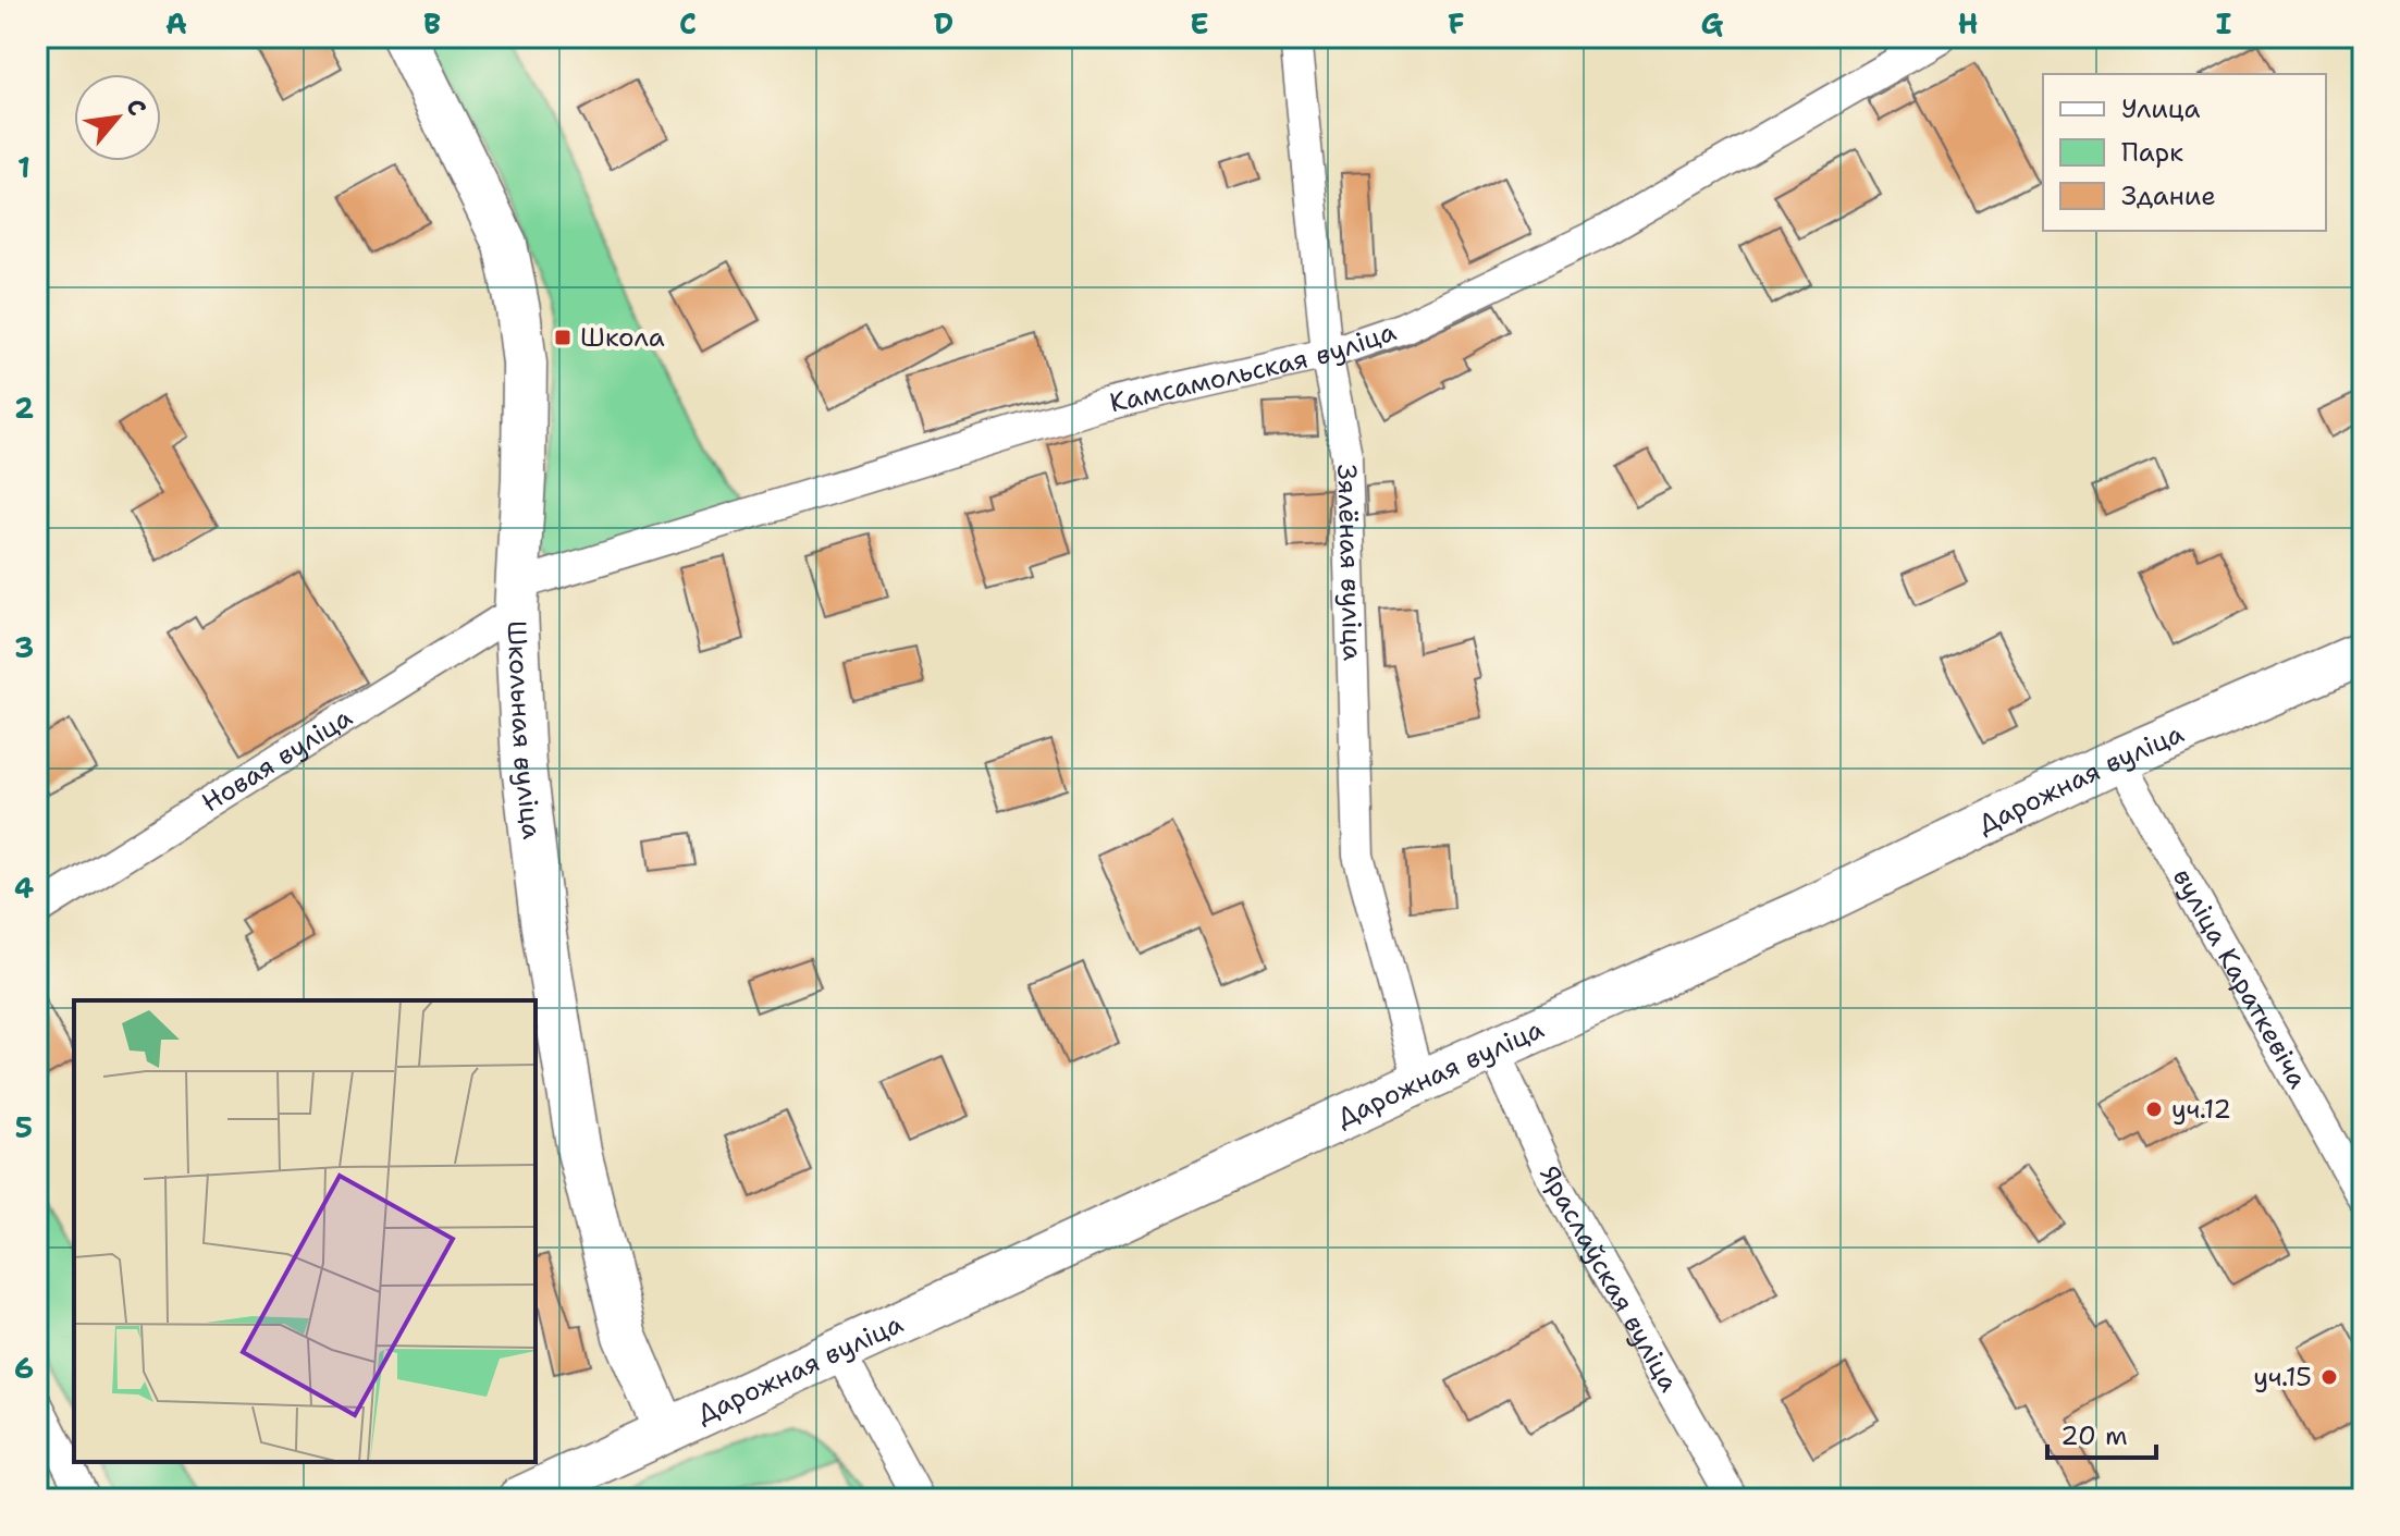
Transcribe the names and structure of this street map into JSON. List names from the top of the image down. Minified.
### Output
{"streets":{"main road":["Школьная вуліца","Дарожная вуліца"],"street":["Камсамольская вуліца","Зялёная вуліца","Новая вуліца","вуліца Караткевіча","Яраслаўская вуліца"]},"crossings":[["Камсамольская вуліца","Зялёная вуліца"],["Камсамольская вуліца","Школьная вуліца"],["Камсамольская вуліца","Новая вуліца"],["Зялёная вуліца","Дарожная вуліца"],["Школьная вуліца","Новая вуліца"],["Школьная вуліца","Дарожная вуліца"],["Дарожная вуліца","вуліца Караткевіча"],["Дарожная вуліца","Яраслаўская вуліца"]],"places":{"transit":["Школа"],"other":["уч.12","уч.15"]},"legend":["Улица","Парк","Здание"],"scale_bar":"20 m","north":"top right","grid":{"columns":["A","B","C","D","E","F","G","H","I"],"rows":["1","2","3","4","5","6"]}}
